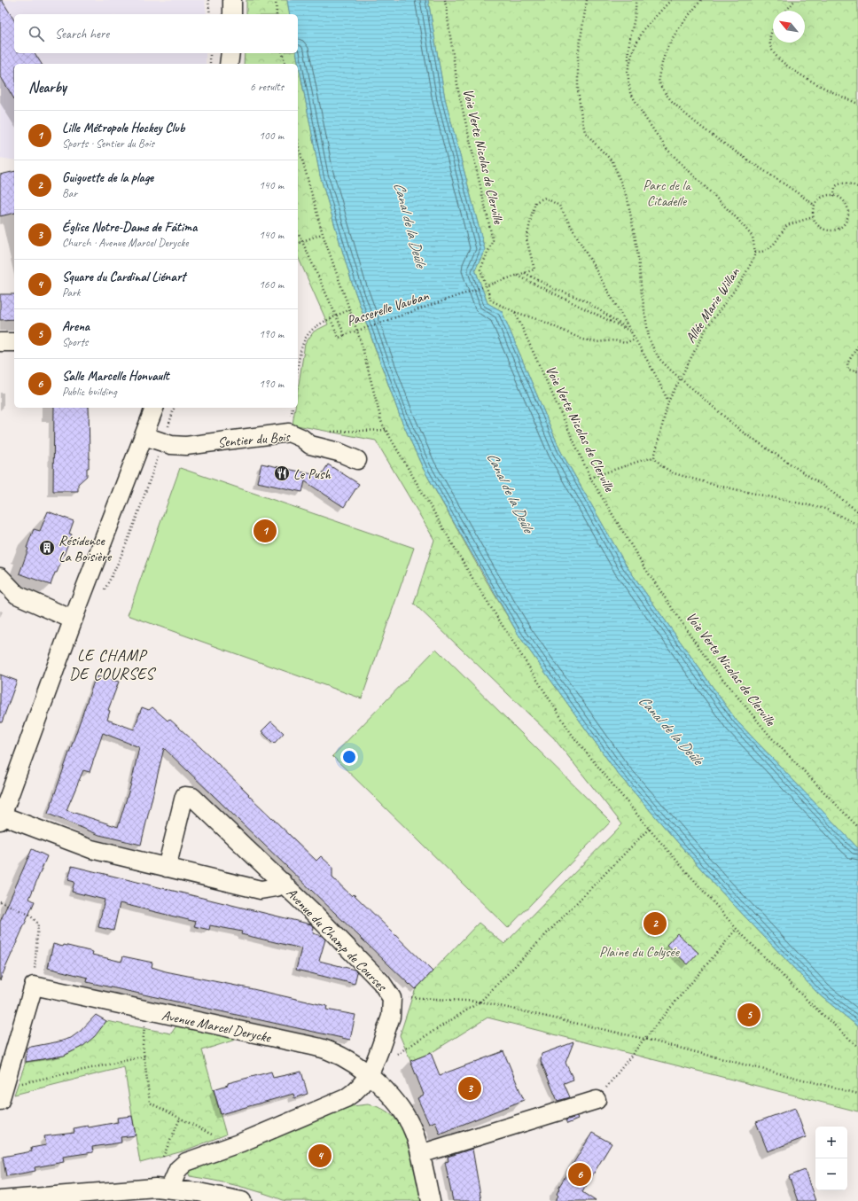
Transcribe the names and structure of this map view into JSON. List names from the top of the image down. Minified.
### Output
{"streets":{"street":["Sentier du Bois","Avenue du Champ de Courses","Avenue Marcel Derycke"],"path":["Voie Verte Nicolas de Clerville","Allée Marie Willan","Passerelle Vauban"]},"crossings":[["Avenue du Champ de Courses","Avenue Marcel Derycke"]],"districts":["LE CHAMP DE COURSES"],"water":["Canal de la Deûle"],"parks":["Parc de la Citadelle","Plaine du Colysée"],"places":{"restaurant":["Le Push"],"building":["Résidence La Boisière"]},"north":"top left","page":{"search":"Search here","heading":["Nearby","6 results"],"list":[{"mark":"1","name":"Lille Métropole Hockey Club","note":"Sports · Sentier du Bois","value":"100 m"},{"mark":"2","name":"Guiguette de la plage","note":"Bar","value":"140 m"},{"mark":"3","name":"Église Notre-Dame de Fátima","note":"Church · Avenue Marcel Derycke","value":"140 m"},{"mark":"4","name":"Square du Cardinal Liénart","note":"Park","value":"160 m"},{"mark":"5","name":"Arena","note":"Sports","value":"190 m"},{"mark":"6","name":"Salle Marcelle Honvault","note":"Public building","value":"190 m"}],"pins":["1","2","5","3","4","6"],"map_buttons":["+","−"]}}
